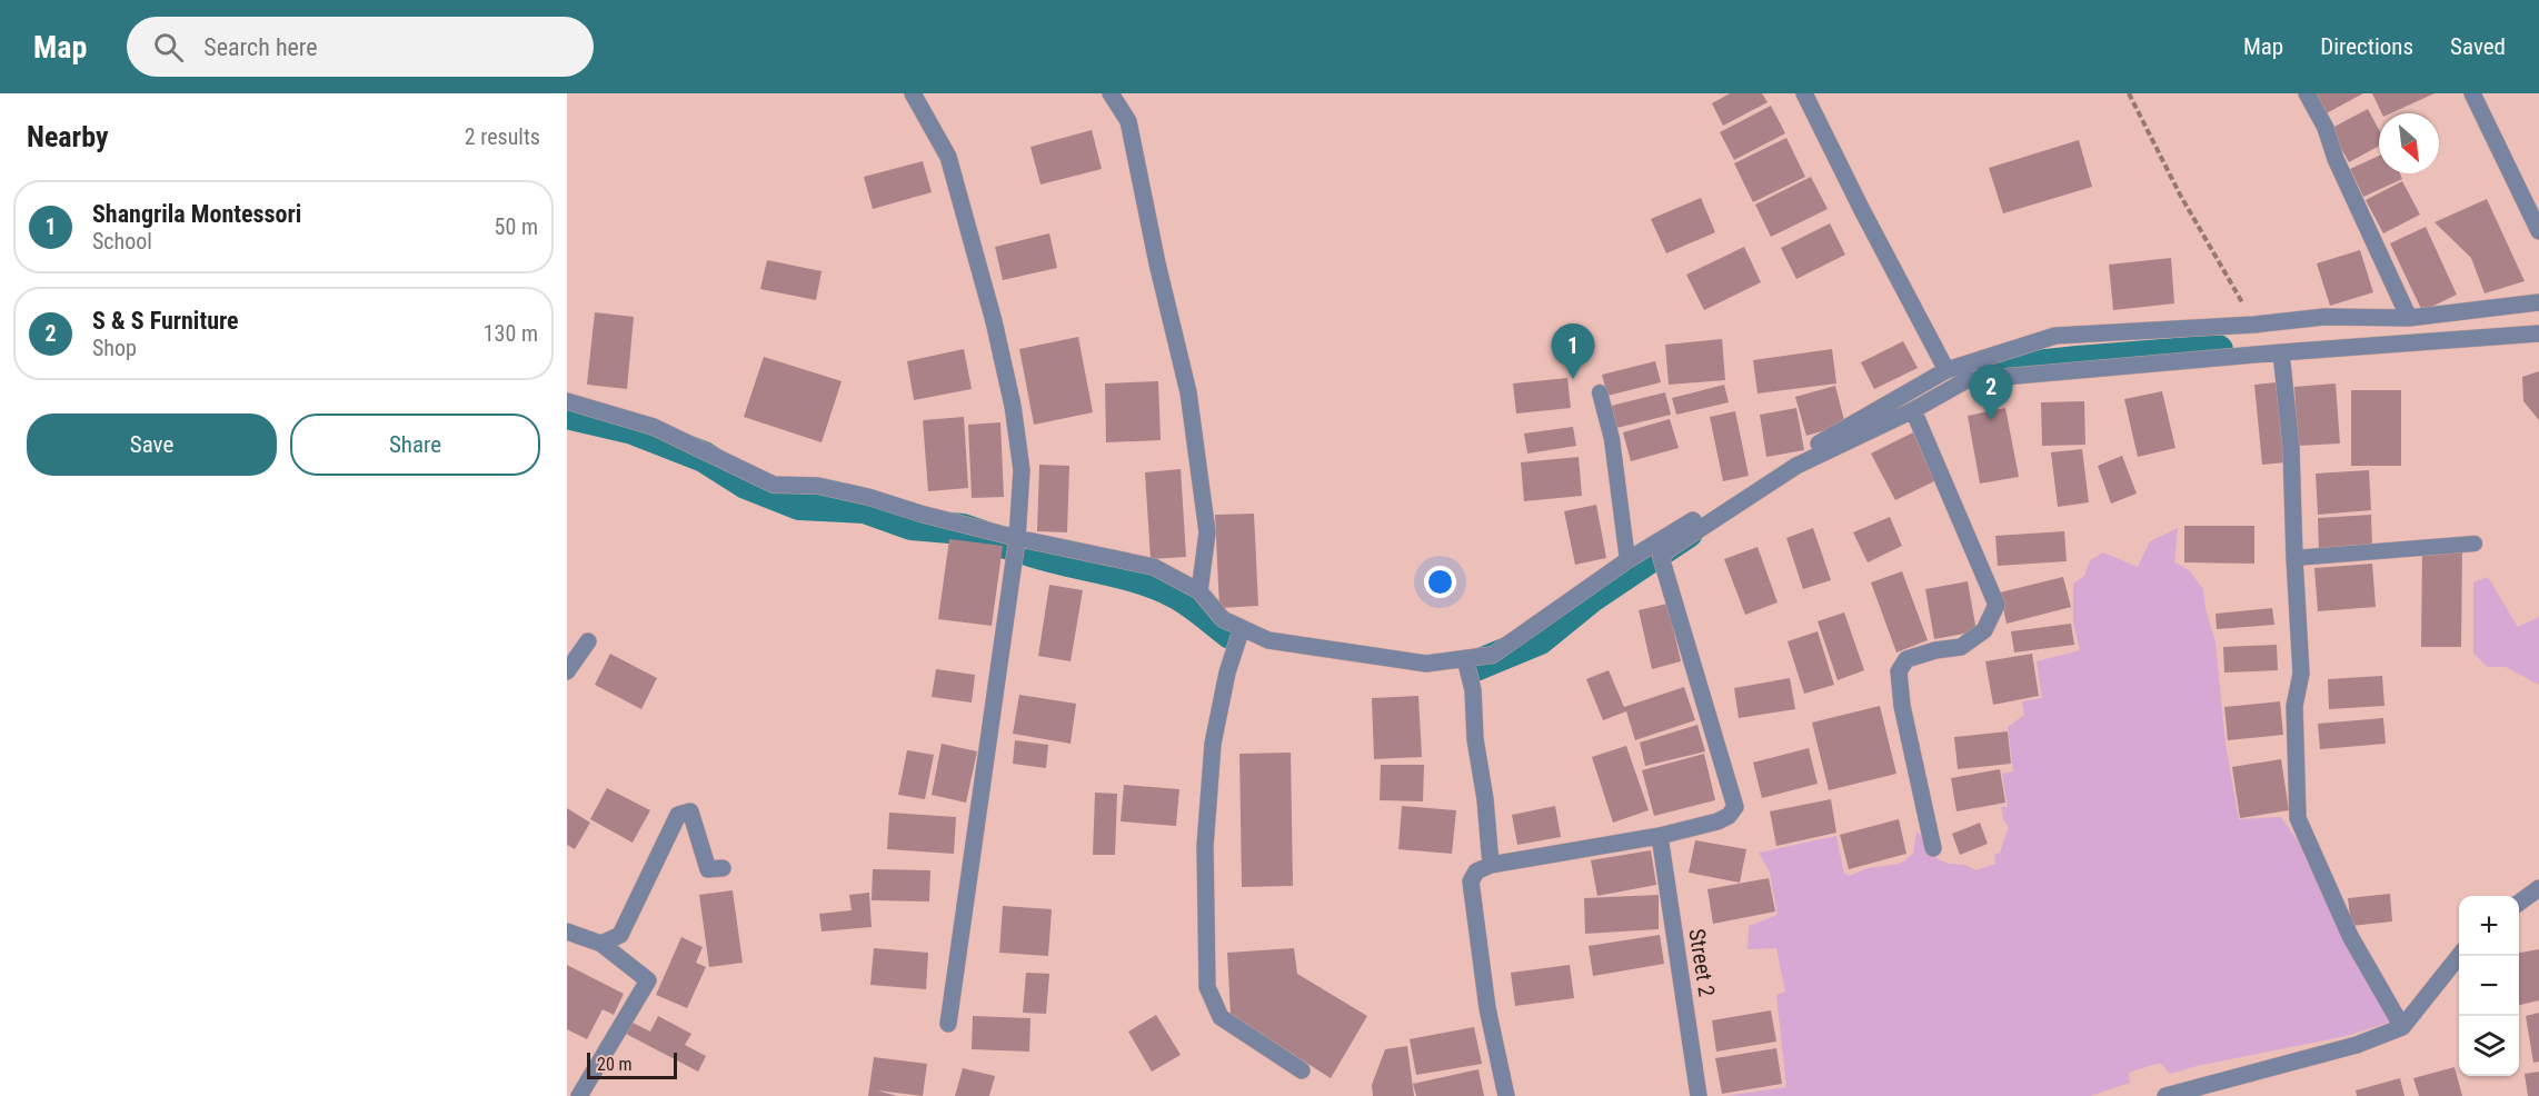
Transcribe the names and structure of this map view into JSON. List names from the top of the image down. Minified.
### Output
{"streets":{"street":["Street 2"]},"scale_bar":"20 m","north":"bottom right","page":{"header":"Map","search":"Search here","nav":["Map","Directions","Saved"],"heading":["Nearby","2 results"],"list":[{"mark":"1","name":"Shangrila Montessori","note":"School","value":"50 m"},{"mark":"2","name":"S & S Furniture","note":"Shop","value":"130 m"}],"pins":["1","2"],"buttons":["Save","Share"],"map_buttons":["+","−"],"scale":"20 m"}}
